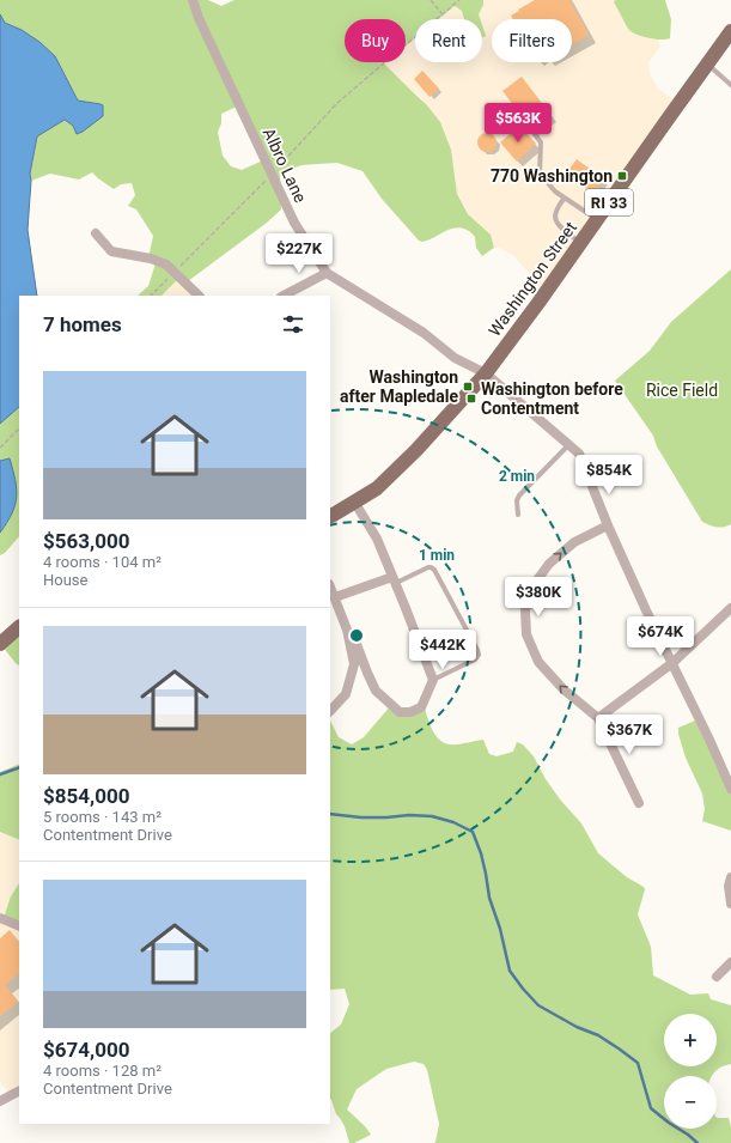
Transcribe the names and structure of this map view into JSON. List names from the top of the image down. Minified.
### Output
{"streets":{"main road":["RI 33","Washington Street"],"street":["Albro Lane"]},"crossings":[["Albro Lane","Washington Street"]],"parks":["Rice Field"],"places":{"transit":["770 Washington","Washington after Mapledale","Washington before Contentment"]},"page":{"chip":["Buy","Rent","Filters"],"price":["$563K","$227K","$854K","$380K","$674K","$442K","$367K"],"heading":"7 homes","list":[{"name":"$563,000","note":"4 rooms · 104 m² · House"},{"name":"$854,000","note":"5 rooms · 143 m² · Contentment Drive"},{"name":"$674,000","note":"4 rooms · 128 m² · Contentment Drive"}],"map_buttons":["+","−"]},"rings":["2 min","1 min"]}
